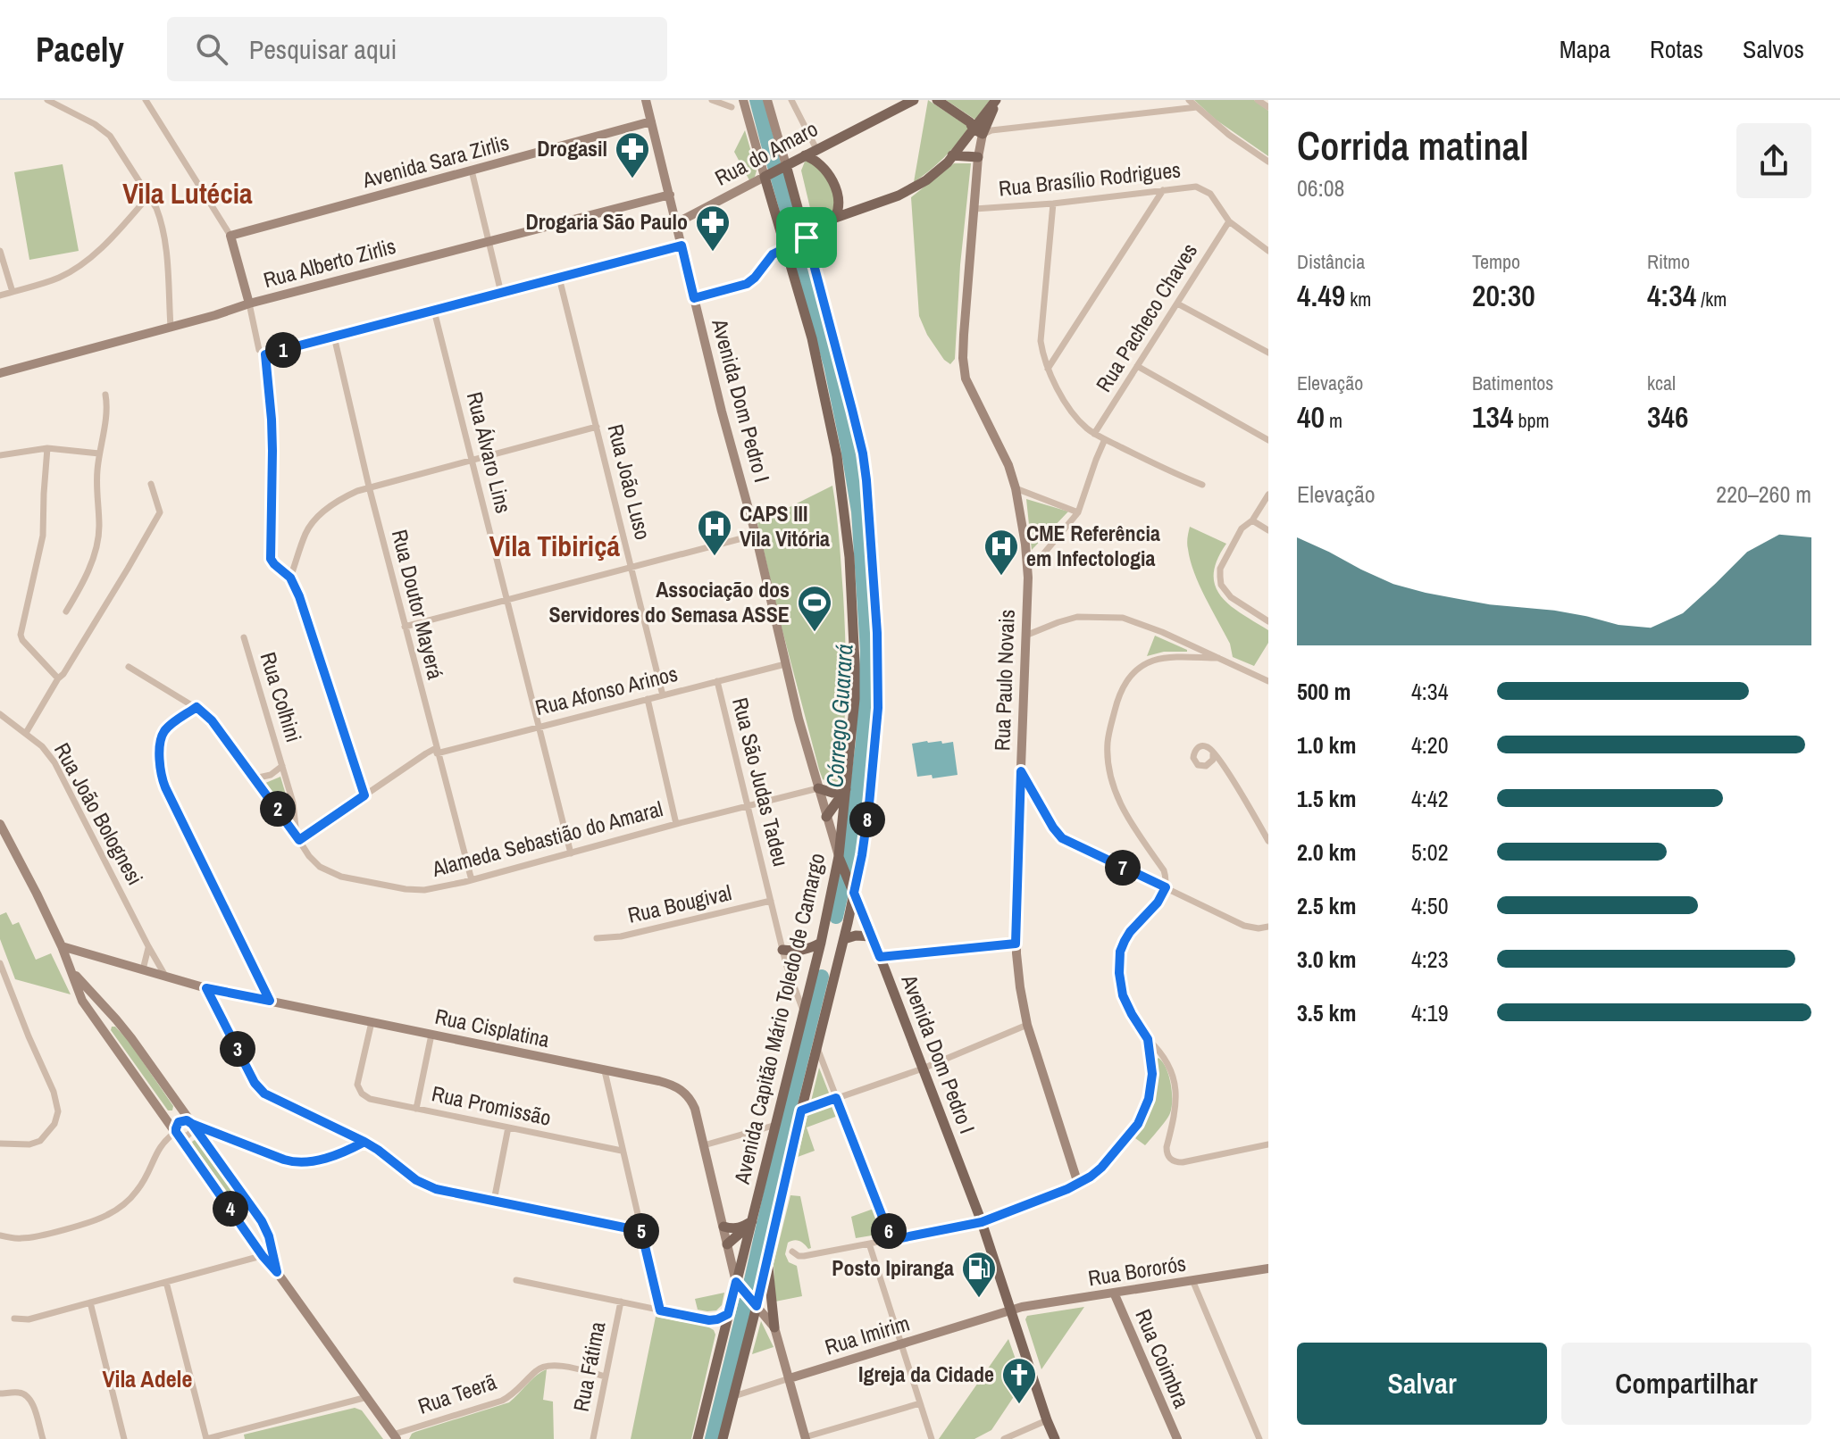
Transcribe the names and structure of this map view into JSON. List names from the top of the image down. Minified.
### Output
{"streets":{"main road":["Rua do Amaro","Avenida Dom Pedro I","Avenida Capitão Mário Toledo de Camargo"],"street":["Avenida Sara Zirlis","Rua Brasílio Rodrigues","Rua Alberto Zirlis","Rua Pacheco Chaves","Rua Álvaro Lins","Rua João Luso","Rua Doutor Mayerá","Rua Paulo Novais","Rua Afonso Arinos","Rua Colhini","Rua São Judas Tadeu","Rua João Bolognesi","Alameda Sebastião do Amaral","Rua Bougival","Rua Cisplatina","Rua Promissão","Rua Bororós","Rua Imirim","Rua Coimbra","Rua Fátima","Rua Teerã"]},"crossings":[["Rua do Amaro","Avenida Dom Pedro I"],["Rua do Amaro","Avenida Capitão Mário Toledo de Camargo"],["Avenida Sara Zirlis","Avenida Dom Pedro I"],["Rua Brasílio Rodrigues","Rua Pacheco Chaves"],["Rua Brasílio Rodrigues","Rua Paulo Novais"],["Rua Alberto Zirlis","Avenida Dom Pedro I"],["Avenida Dom Pedro I","Rua Afonso Arinos"],["Avenida Dom Pedro I","Alameda Sebastião do Amaral"],["Avenida Dom Pedro I","Avenida Capitão Mário Toledo de Camargo"],["Avenida Dom Pedro I","Rua Bororós"],["Avenida Dom Pedro I","Rua Imirim"],["Rua Álvaro Lins","Rua Afonso Arinos"],["Rua Álvaro Lins","Alameda Sebastião do Amaral"],["Rua João Luso","Rua Afonso Arinos"],["Rua Doutor Mayerá","Rua Afonso Arinos"],["Rua Doutor Mayerá","Alameda Sebastião do Amaral"],["Rua Afonso Arinos","Rua Colhini"],["Rua Afonso Arinos","Rua São Judas Tadeu"],["Rua Afonso Arinos","Alameda Sebastião do Amaral"],["Rua Colhini","Alameda Sebastião do Amaral"],["Rua São Judas Tadeu","Alameda Sebastião do Amaral"],["Rua São Judas Tadeu","Rua Bougival"],["Rua São Judas Tadeu","Avenida Capitão Mário Toledo de Camargo"],["Rua João Bolognesi","Rua Cisplatina"],["Avenida Capitão Mário Toledo de Camargo","Rua Cisplatina"],["Avenida Capitão Mário Toledo de Camargo","Rua Imirim"],["Rua Cisplatina","Rua Promissão"],["Rua Cisplatina","Rua Imirim"],["Rua Bororós","Rua Imirim"],["Rua Bororós","Rua Coimbra"],["Rua Fátima","Rua Teerã"]],"districts":["Vila Lutécia","Vila Tibiriçá","Vila Adele"],"water":["Córrego Guarará"],"places":{"pharmacy":["Drogasil","Drogaria São Paulo"],"hospital":["CAPS III Vila Vitória","CME Referência em Infectologia"],"sports":["Associação dos Servidores do Semasa ASSE"],"fuel station":["Posto Ipiranga"],"church":["Igreja da Cidade"]},"page":{"header":"Pacely","search":"Pesquisar aqui","nav":["Mapa","Rotas","Salvos"],"heading":["Corrida matinal","06:08"],"stats":[["Distância","4.49 km"],["Tempo","20:30"],["Ritmo","4:34 /km"],["Elevação","40 m"],["Batimentos","134 bpm"],["kcal","346"]],"pins":["1","2","8","7","3","4","5","6"],"chart":["Elevação","220–260 m"],"list":[{"name":"500 m","note":"4:34"},{"name":"1.0 km","note":"4:20"},{"name":"1.5 km","note":"4:42"},{"name":"2.0 km","note":"5:02"},{"name":"2.5 km","note":"4:50"},{"name":"3.0 km","note":"4:23"},{"name":"3.5 km","note":"4:19"}],"buttons":["Salvar","Compartilhar"]}}
